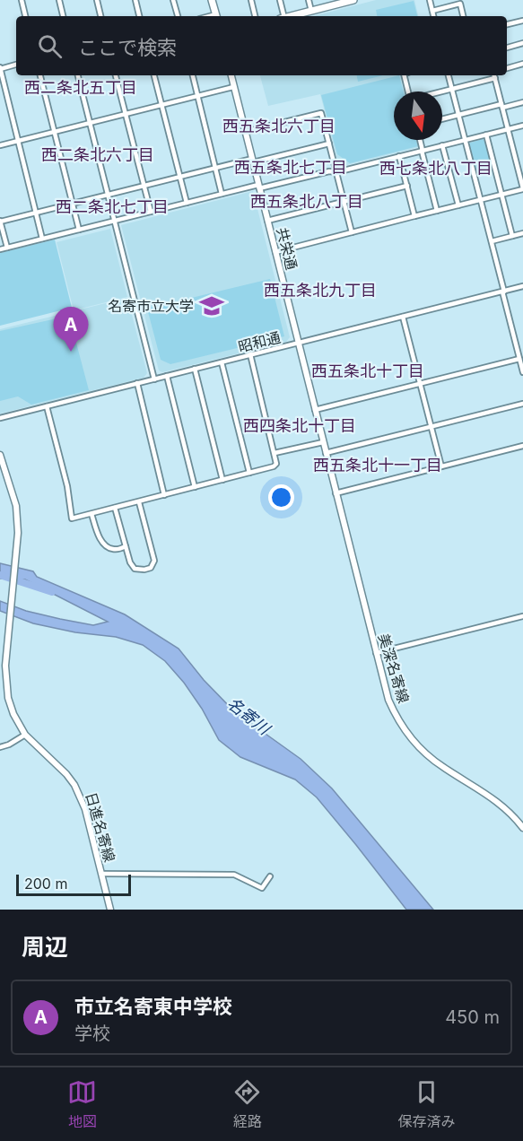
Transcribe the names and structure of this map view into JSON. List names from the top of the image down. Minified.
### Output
{"streets":{"main road":["共栄通","美深名寄線","日進名寄線"],"street":["昭和通"]},"crossings":[["共栄通","昭和通"],["共栄通","美深名寄線"]],"districts":["西二条北五丁目","西五条北六丁目","西二条北六丁目","西五条北七丁目","西七条北八丁目","西五条北八丁目","西二条北七丁目","西五条北九丁目","西五条北十丁目","西四条北十丁目","西五条北十一丁目"],"water":["名寄川"],"places":{"school or university":["名寄市立大学"]},"scale_bar":"200 m","north":"bottom","page":{"search":"ここで検索","pins":"A","scale":"200 m","heading":"周辺","list":[{"mark":"A","name":"市立名寄東中学校","note":"学校","value":"450 m"}],"nav":["地図","経路","保存済み"]}}
